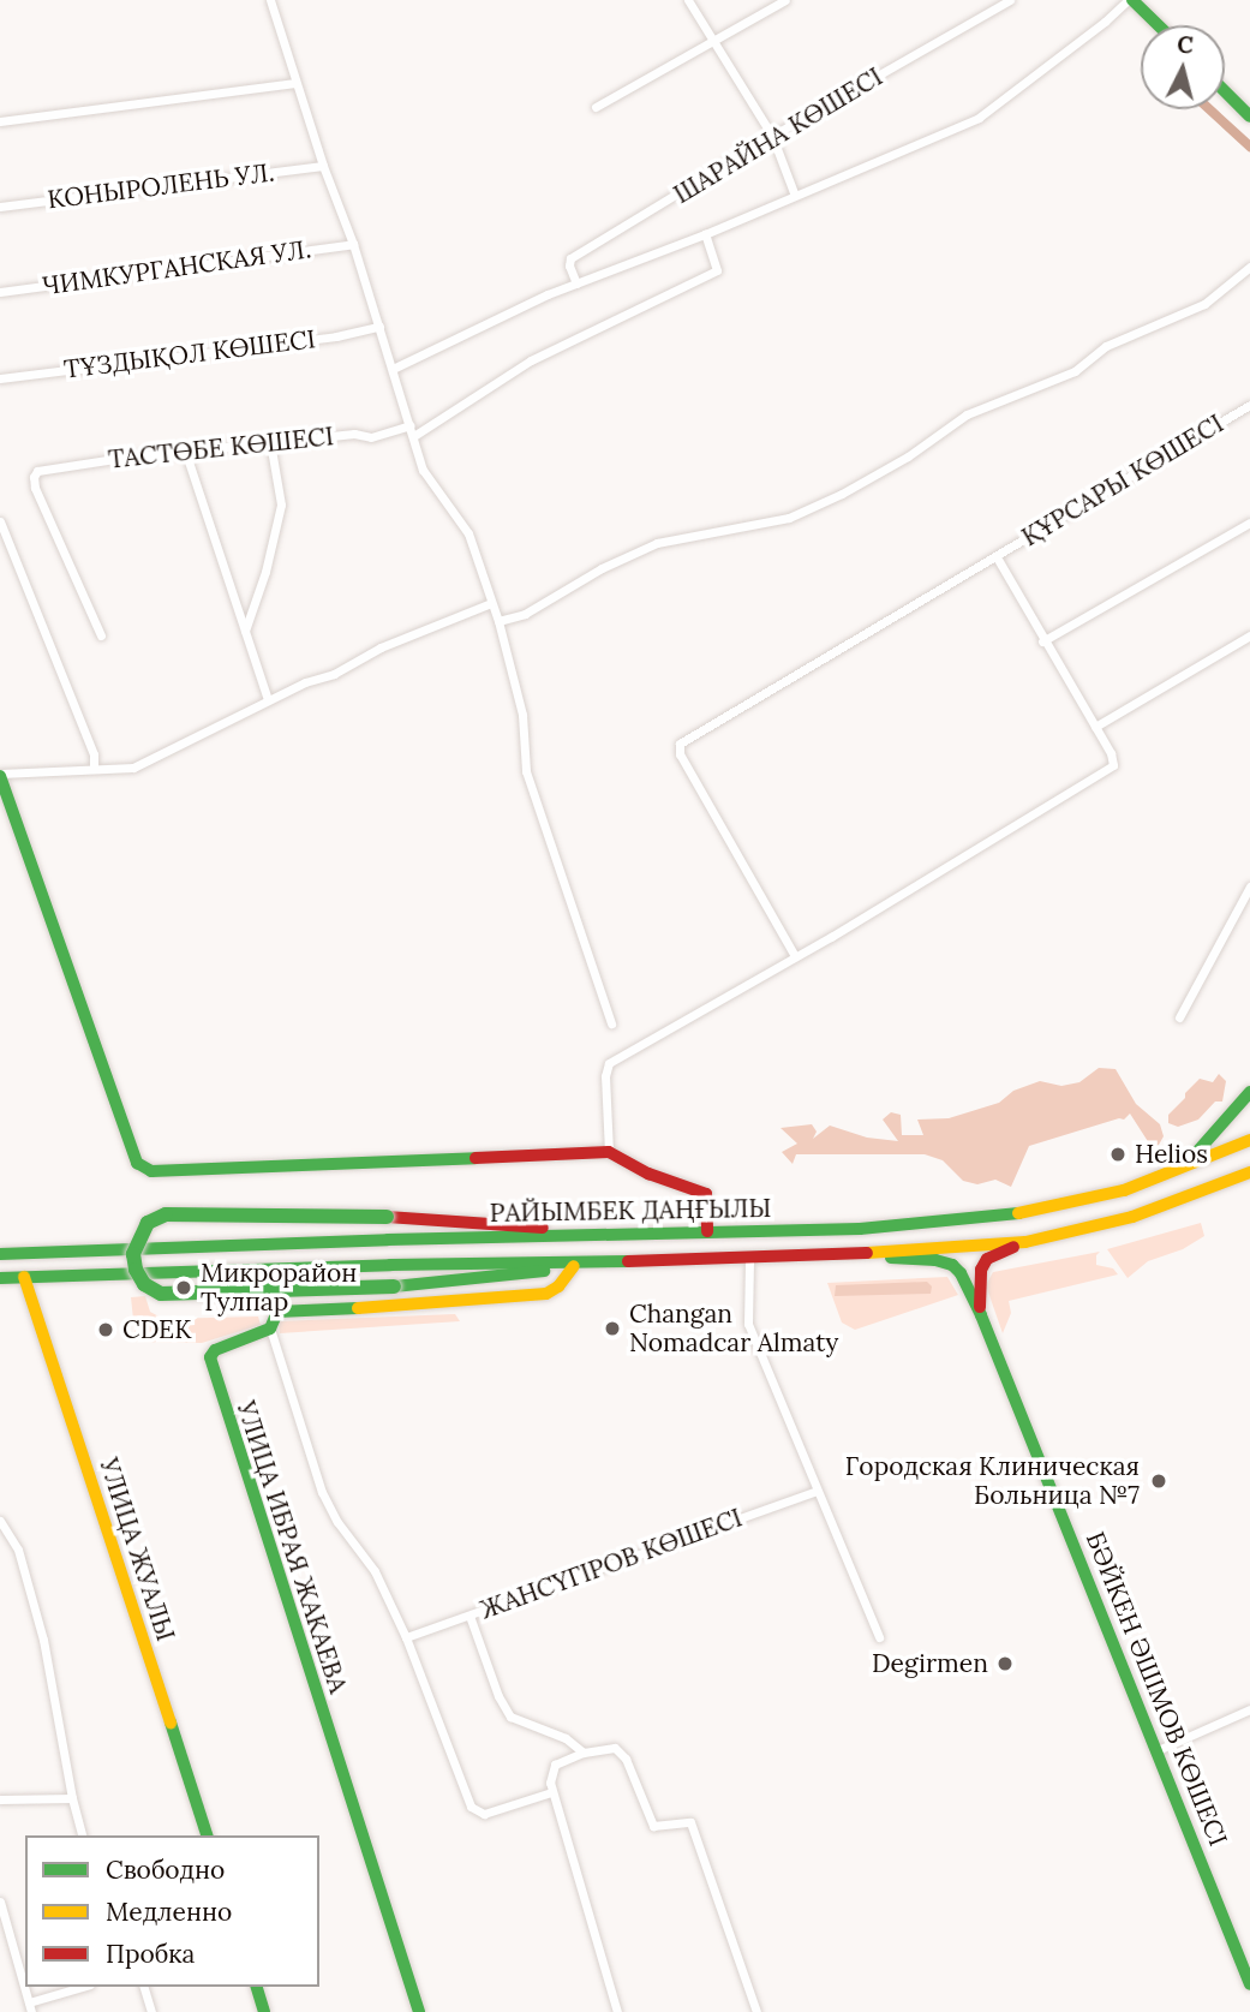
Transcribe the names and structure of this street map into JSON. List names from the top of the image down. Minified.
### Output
{"streets":{"main road":["РАЙЫМБЕК ДАҢҒЫЛЫ","УЛИЦА ИБРАЯ ЖАКАЕВА","УЛИЦА ЖУАЛЫ","БӘЙКЕН ӘШІМОВ КӨШЕСІ"],"street":["ШАРАЙНА КӨШЕСІ","КОНЫРОЛЕНЬ УЛ.","ЧИМКУРГАНСКАЯ УЛ.","ТҰЗДЫҚОЛ КӨШЕСІ","ТАСТӨБЕ КӨШЕСІ","ҚҰРСАРЫ КӨШЕСІ","ЖАНСҮГІРОВ КӨШЕСІ"]},"crossings":[["РАЙЫМБЕК ДАҢҒЫЛЫ","УЛИЦА ЖУАЛЫ"],["РАЙЫМБЕК ДАҢҒЫЛЫ","БӘЙКЕН ӘШІМОВ КӨШЕСІ"]],"places":["Helios","Микрорайон Тулпар","Changan Nomadcar Almaty","CDEK","Городская Клиническая Больница №7","Degirmen"],"legend":["Свободно","Медленно","Пробка"],"north":"top"}
